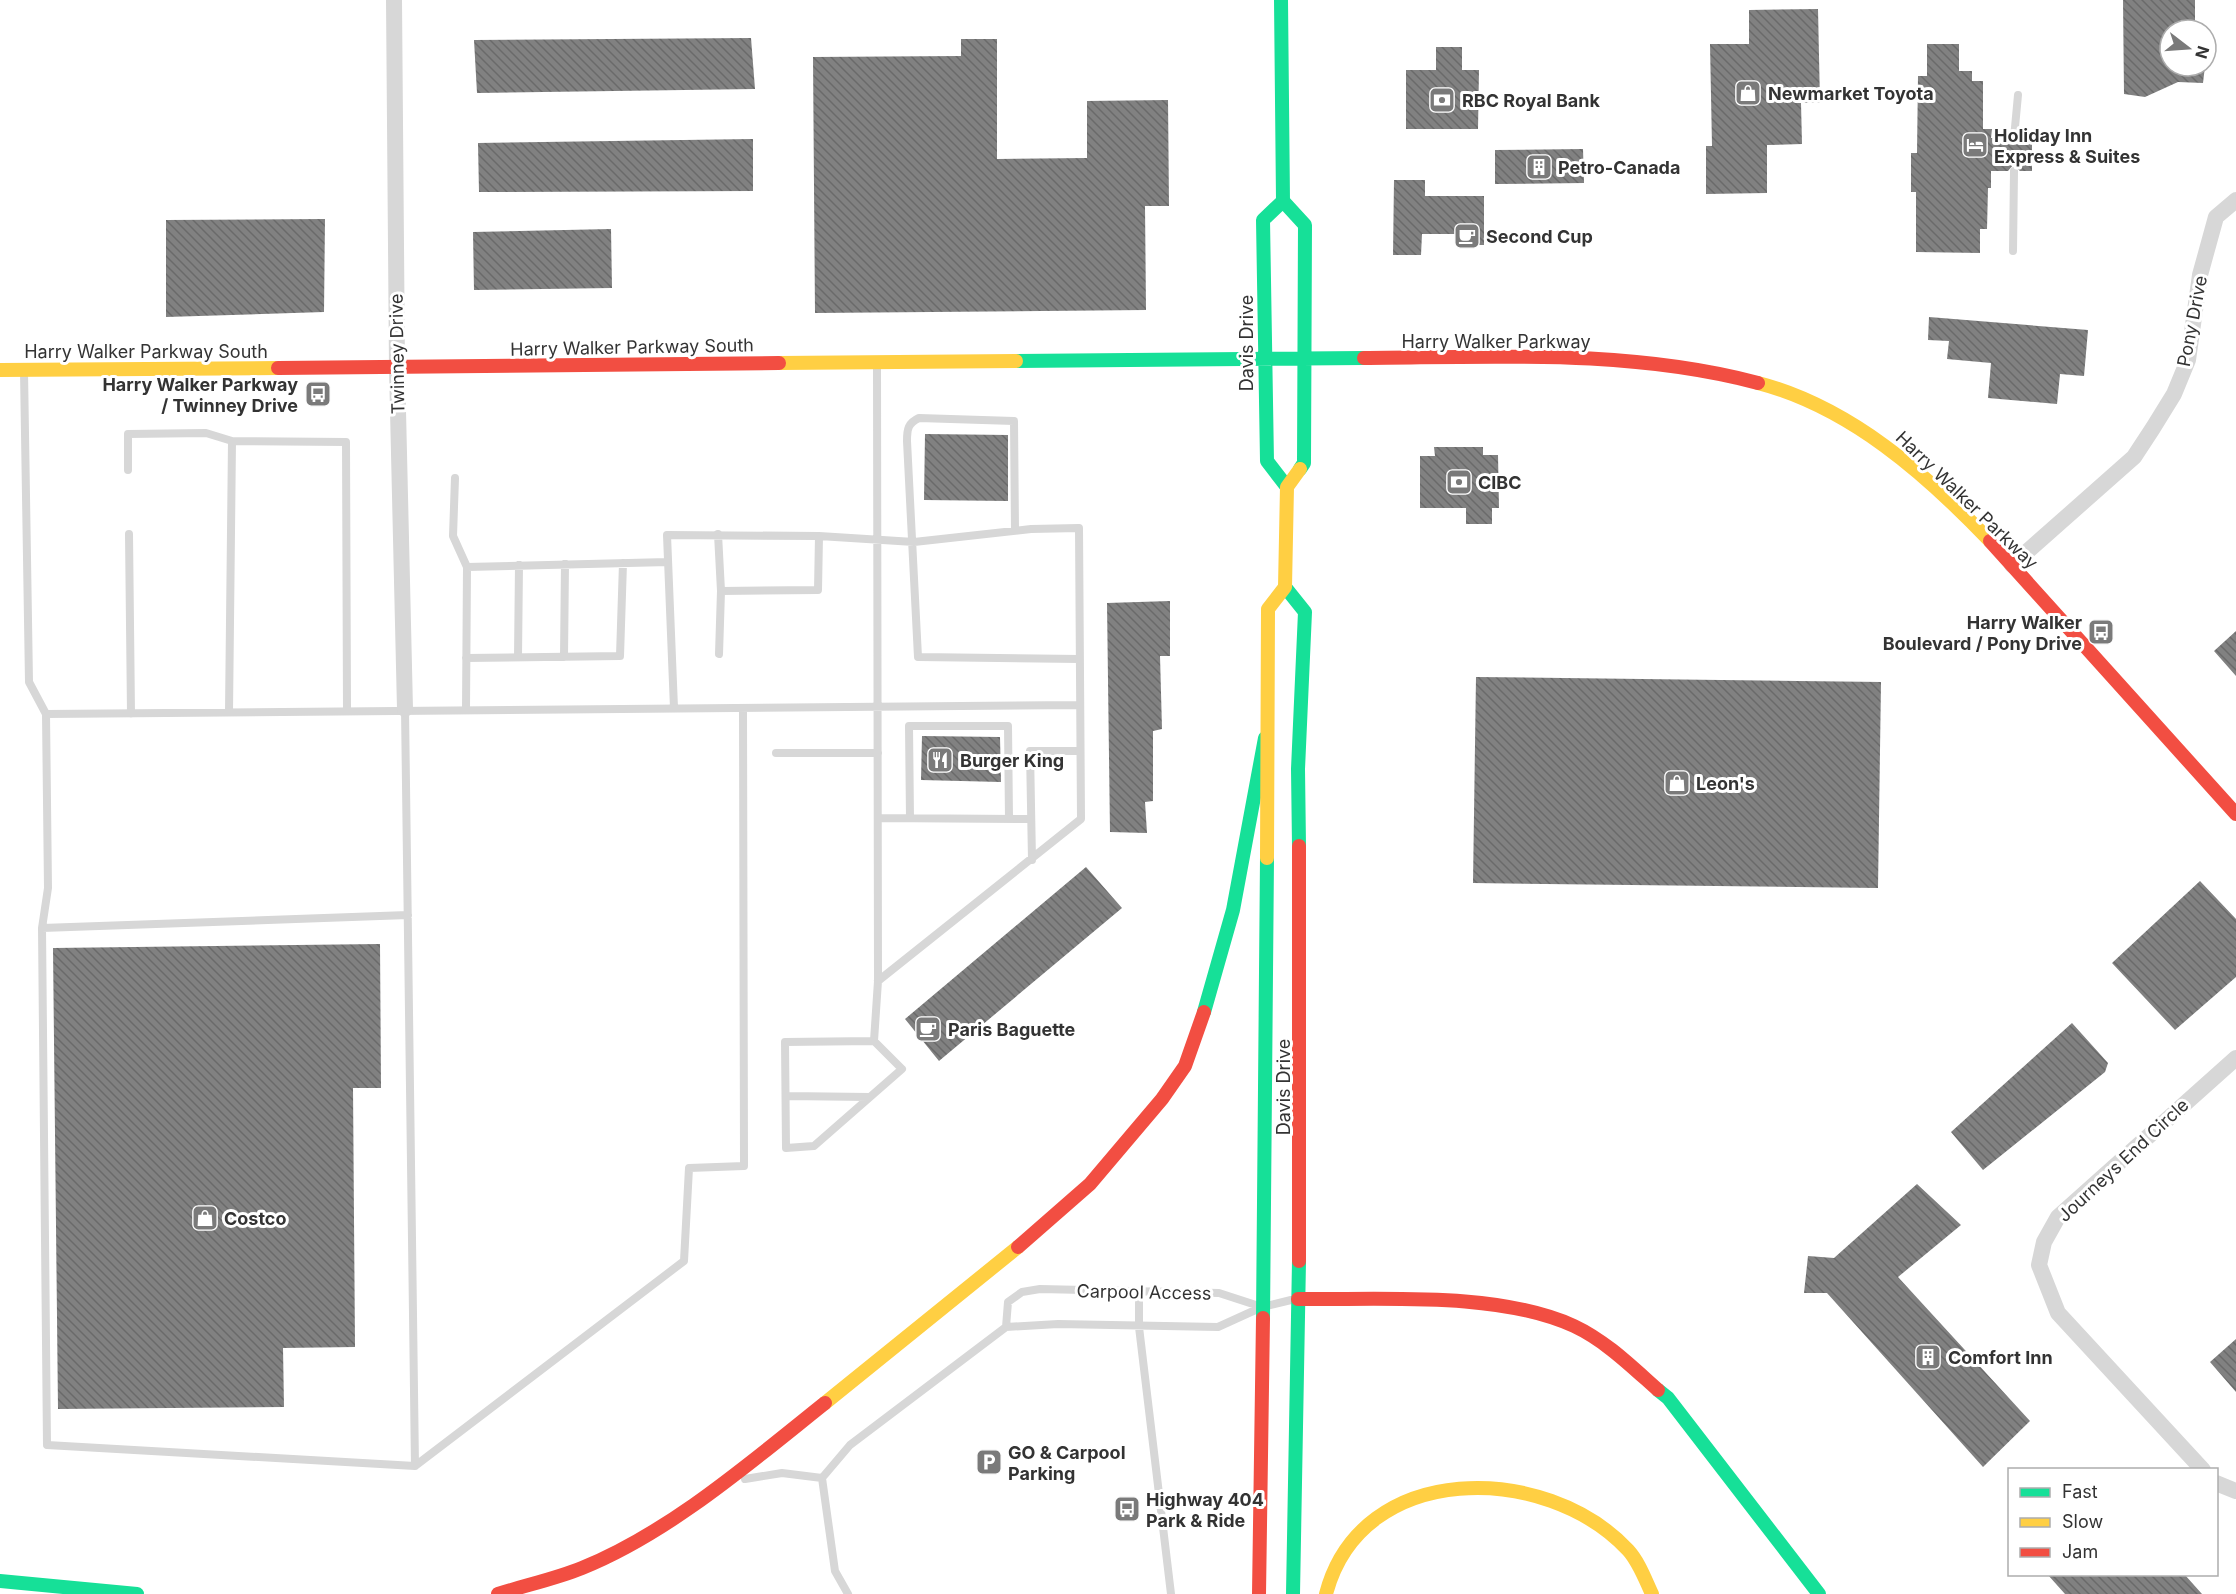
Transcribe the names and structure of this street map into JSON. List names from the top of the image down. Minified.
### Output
{"streets":{"main road":["Harry Walker Parkway","Davis Drive","Harry Walker Parkway South"],"street":["Pony Drive","Twinney Drive","Journeys End Circle"],"lane":["Carpool Access"]},"crossings":[["Pony Drive","Harry Walker Parkway"],["Harry Walker Parkway","Davis Drive"],["Harry Walker Parkway","Harry Walker Parkway South"],["Davis Drive","Harry Walker Parkway South"],["Davis Drive","Carpool Access"],["Harry Walker Parkway South","Twinney Drive"]],"places":{"shop":["Newmarket Toyota","Leon's","Costco"],"bank":["RBC Royal Bank","CIBC"],"hotel":["Holiday Inn Express & Suites"],"building":["Petro-Canada","Comfort Inn"],"cafe":["Second Cup","Paris Baguette"],"bus stop":["Harry Walker Parkway / Twinney Drive","Harry Walker Boulevard / Pony Drive","Highway 404 Park & Ride"],"restaurant":["Burger King"],"parking":["GO & Carpool Parking"]},"legend":["Fast","Slow","Jam"],"north":"right"}
